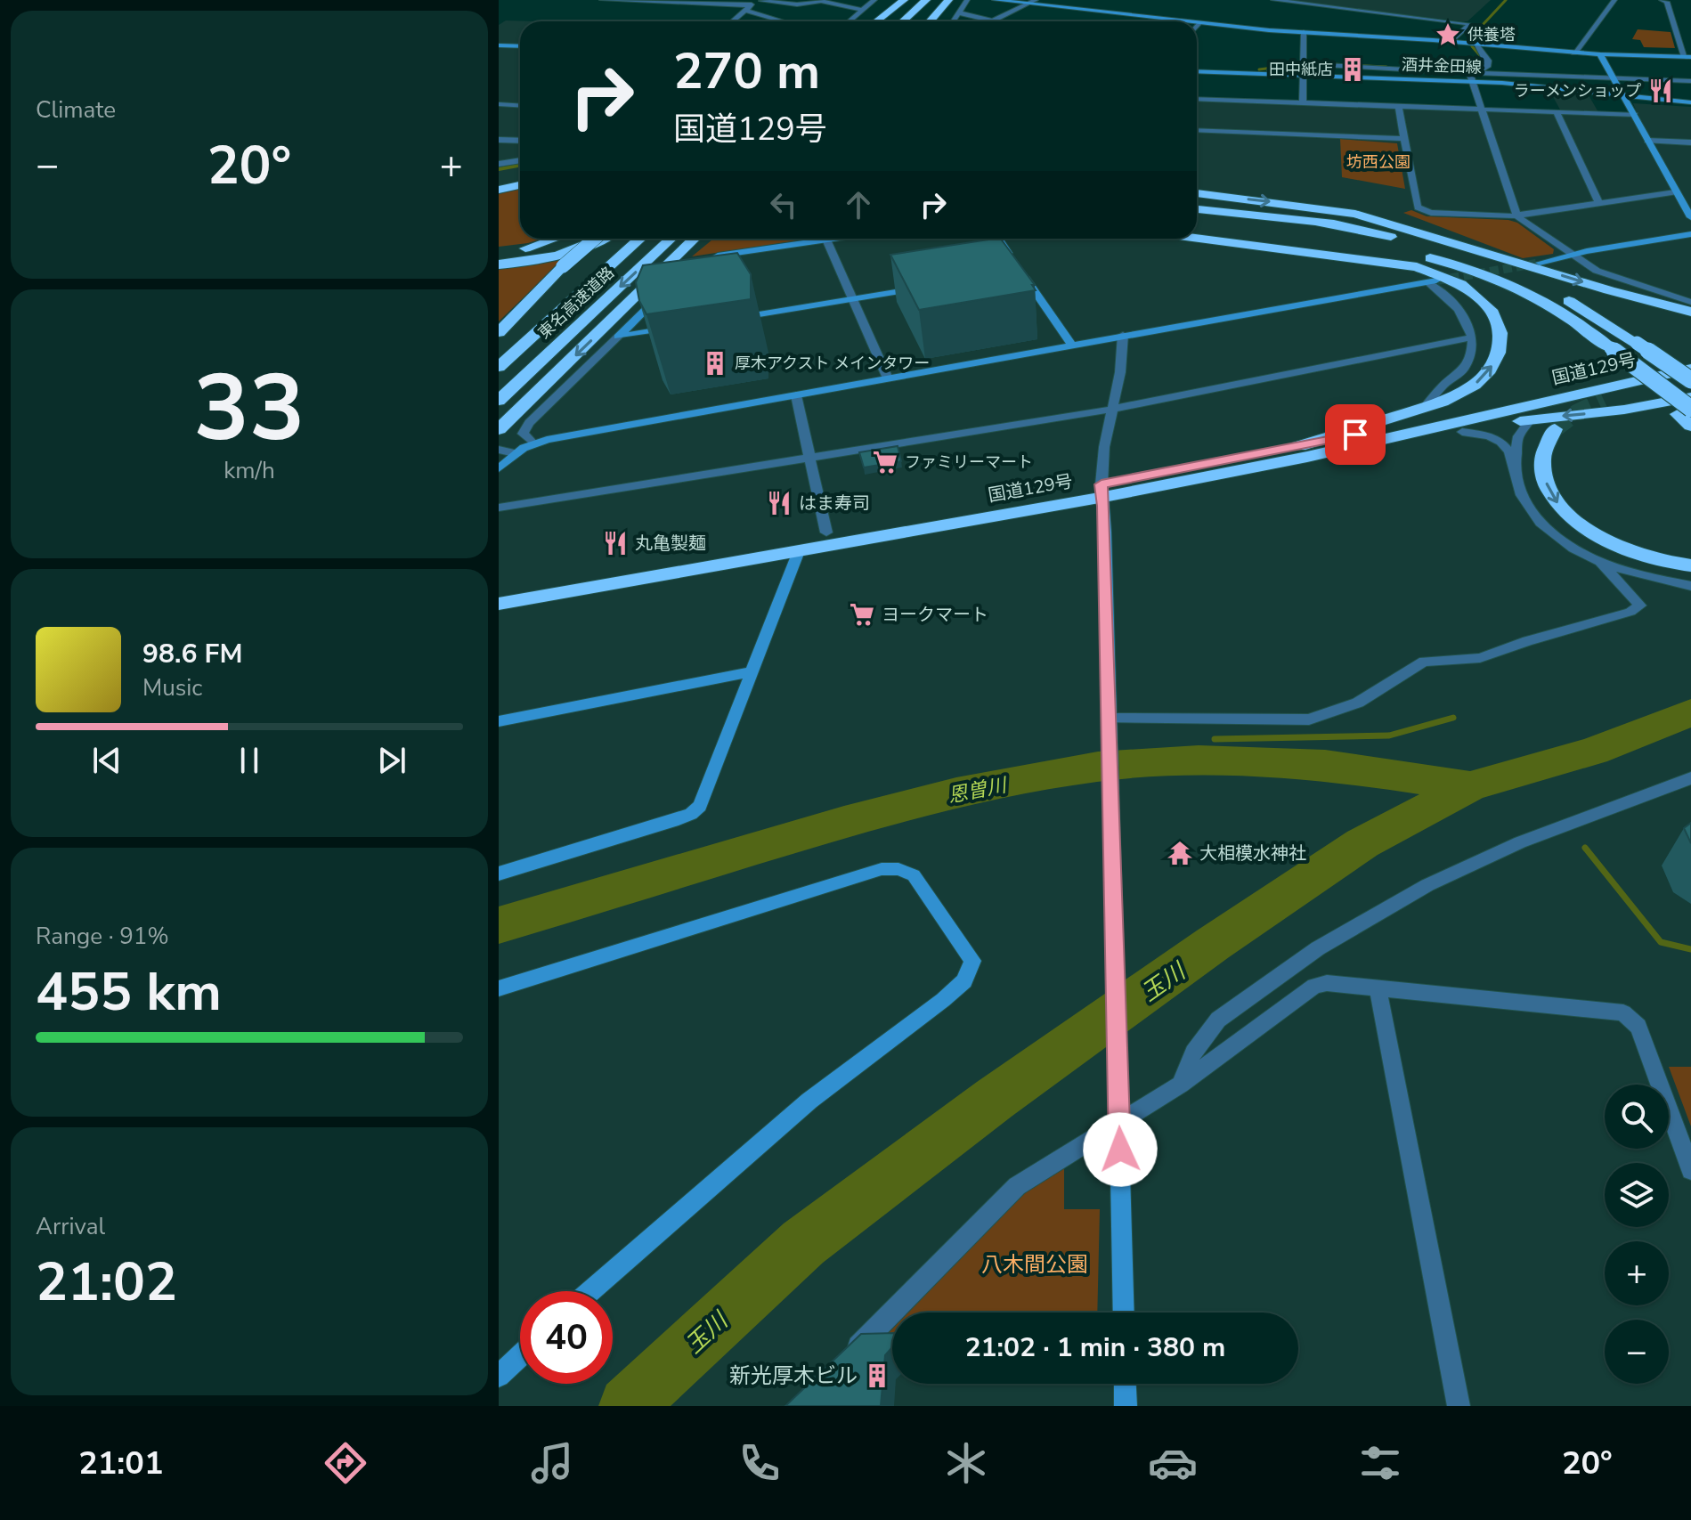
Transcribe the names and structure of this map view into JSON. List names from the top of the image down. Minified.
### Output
{"streets":{"highway":["東名高速道路","国道129号"],"street":["酒井金田線"]},"water":["恩曽川","玉川"],"parks":["坊西公園","八木間公園"],"places":{"place":["供養塔"],"building":["田中紙店","厚木アクスト メインタワー","新光厚木ビル"],"restaurant":["ラーメンショップ","はま寿司","丸亀製麺"],"supermarket":["ファミリーマート","ヨークマート"],"temple":["大相模水神社"]},"page":{"tile":["Climate",["33","km/h"],["Range · 91%","455 km"],["Arrival","21:02"]],"turn":["270 m","国道129号"],"heat":["−","20°","+"],"song":["98.6 FM","Music"],"map_buttons":["+","−"],"limit":"40","trip":"21:02 · 1 min · 380 m","tabs":["21:01","20°"]}}
